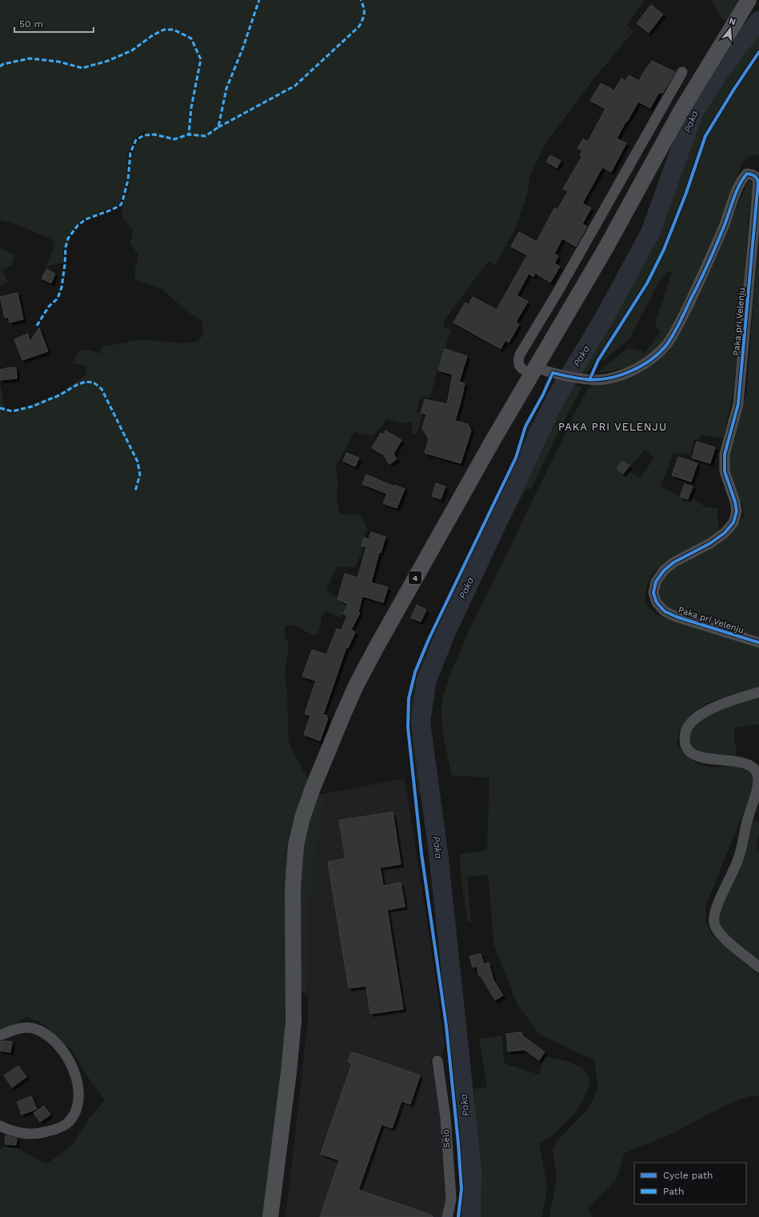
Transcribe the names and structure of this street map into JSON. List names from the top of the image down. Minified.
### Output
{"streets":{"main road":["4"],"street":["Paka pri Velenju","Selo"]},"crossings":[["Paka pri Velenju","4"]],"districts":["PAKA PRI VELENJU"],"water":["Paka"],"legend":["Cycle path","Path"],"scale_bar":"50 m","north":"top"}
